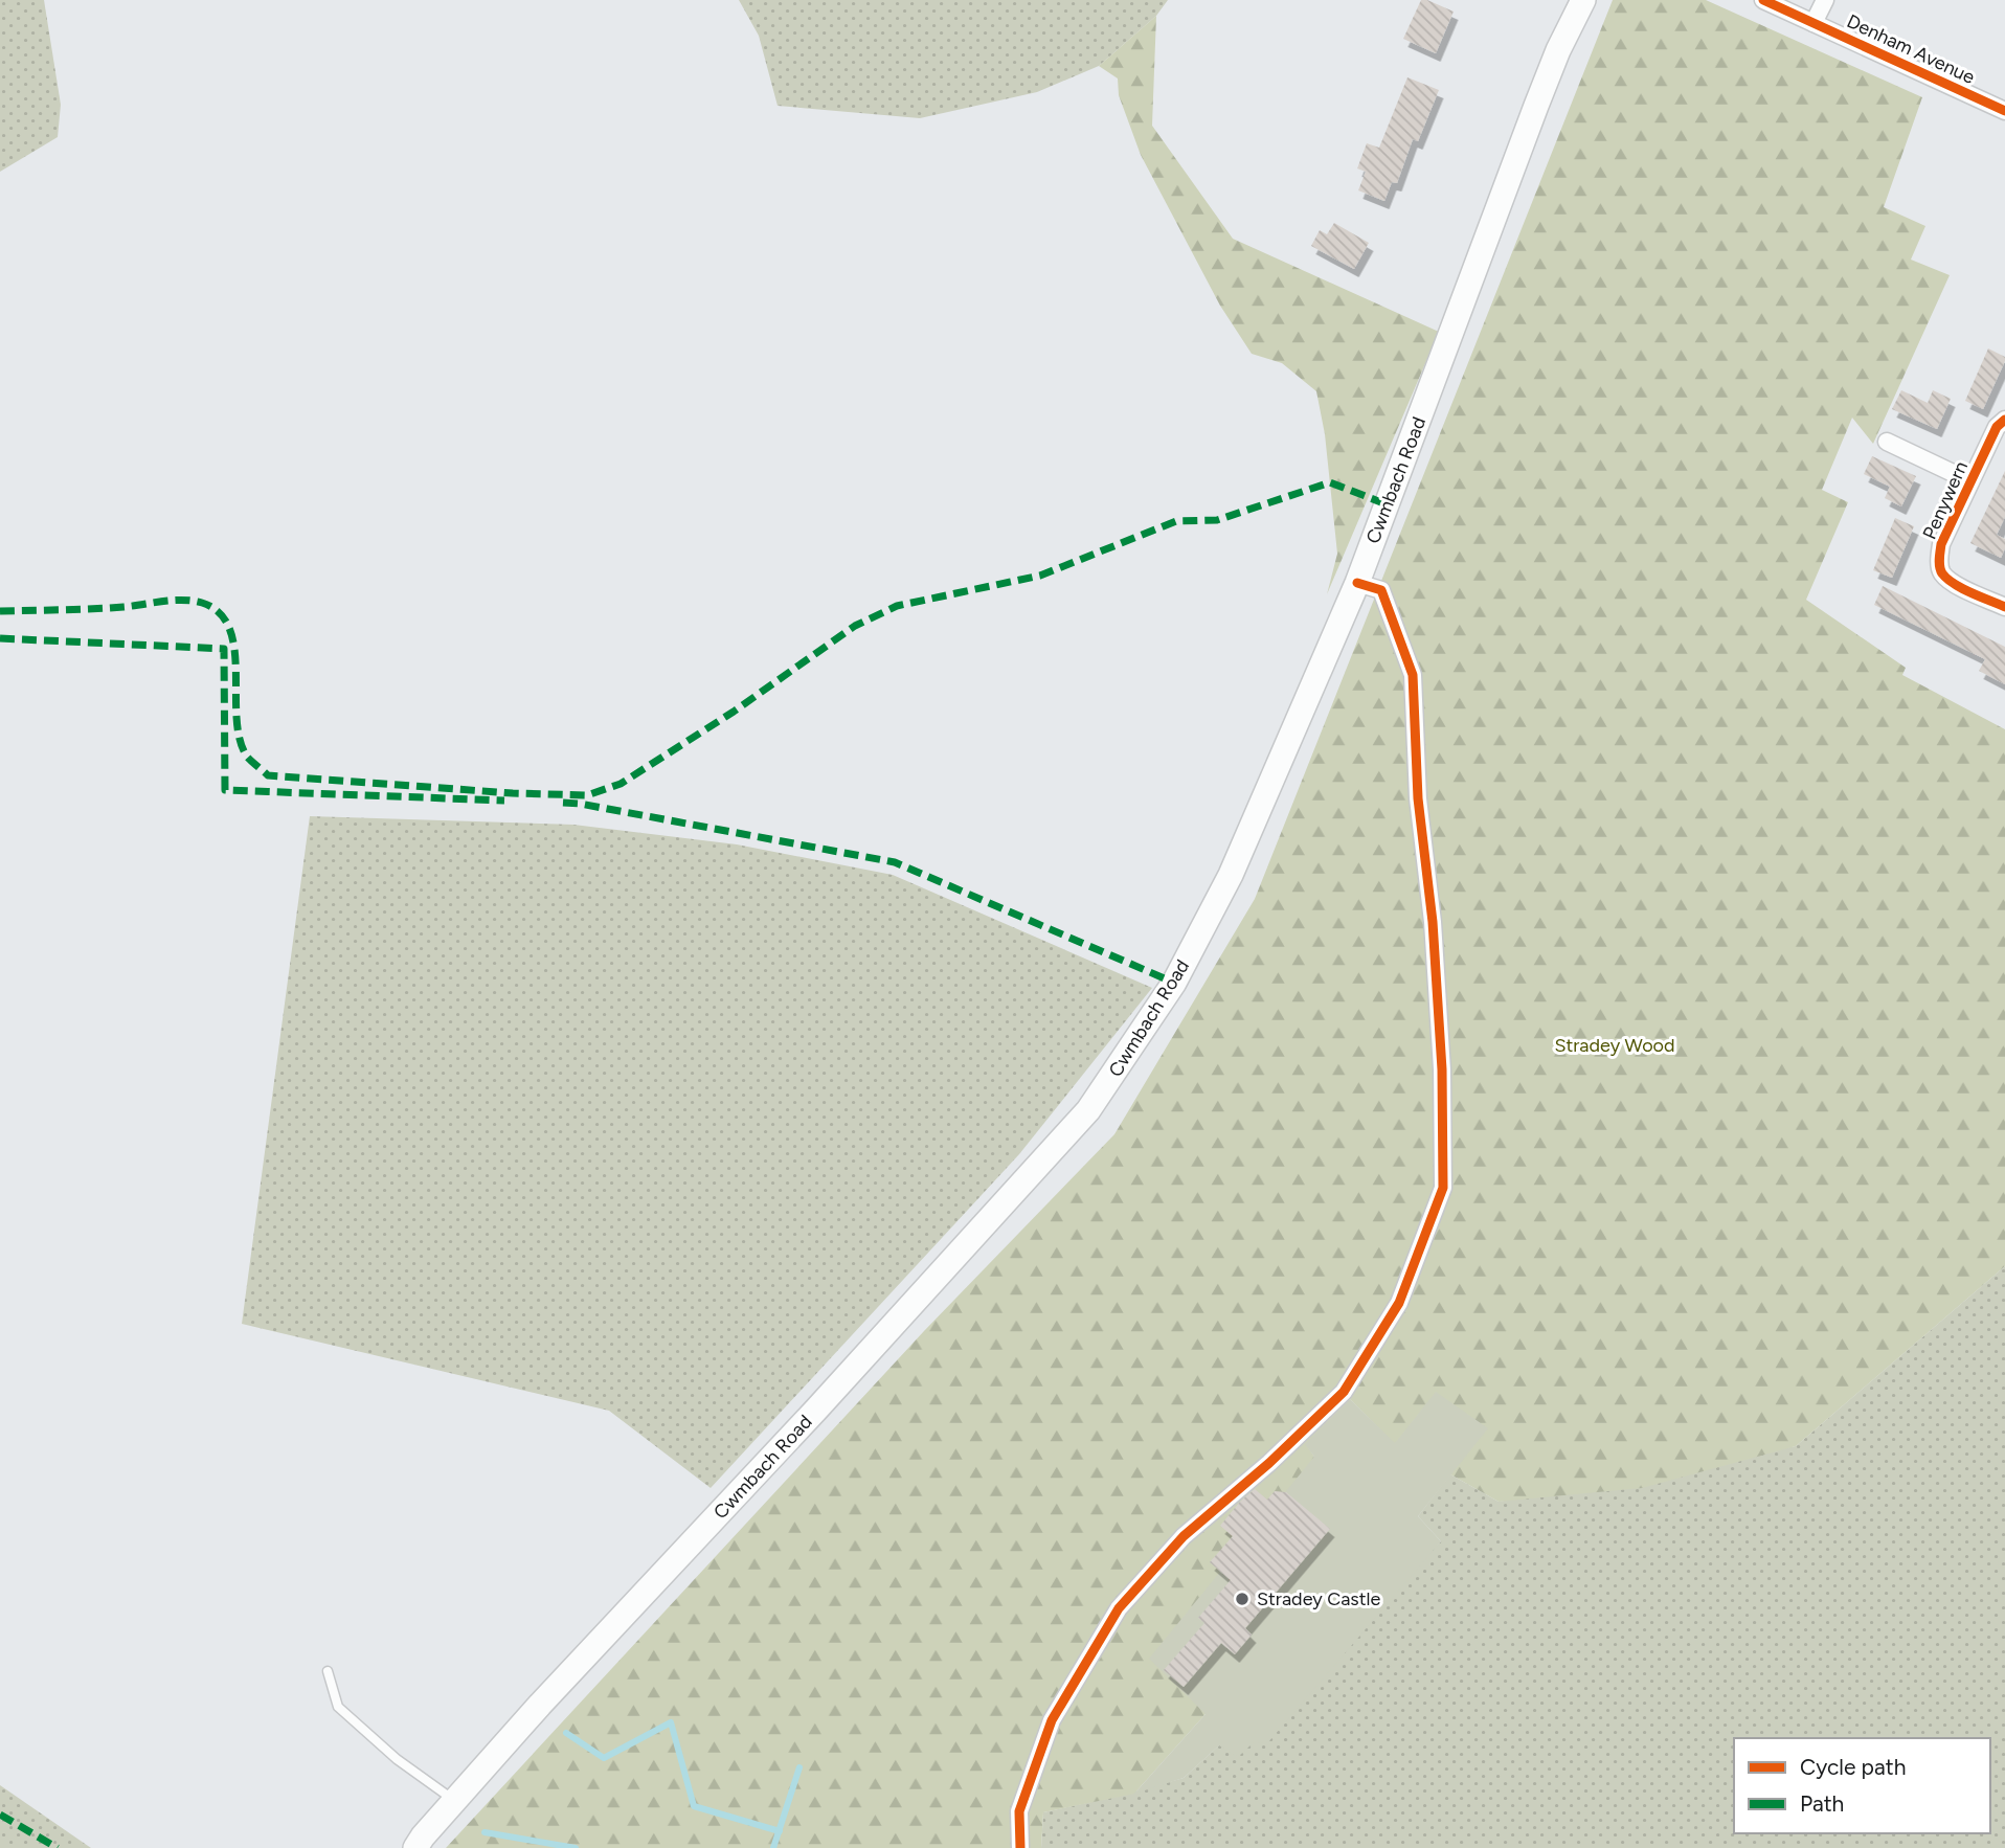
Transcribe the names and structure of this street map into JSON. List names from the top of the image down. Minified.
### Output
{"streets":{"main road":["Cwmbach Road"],"street":["Denham Avenue","Penywern"]},"parks":["Stradey Wood"],"places":["Stradey Castle"],"legend":["Cycle path","Path"]}
